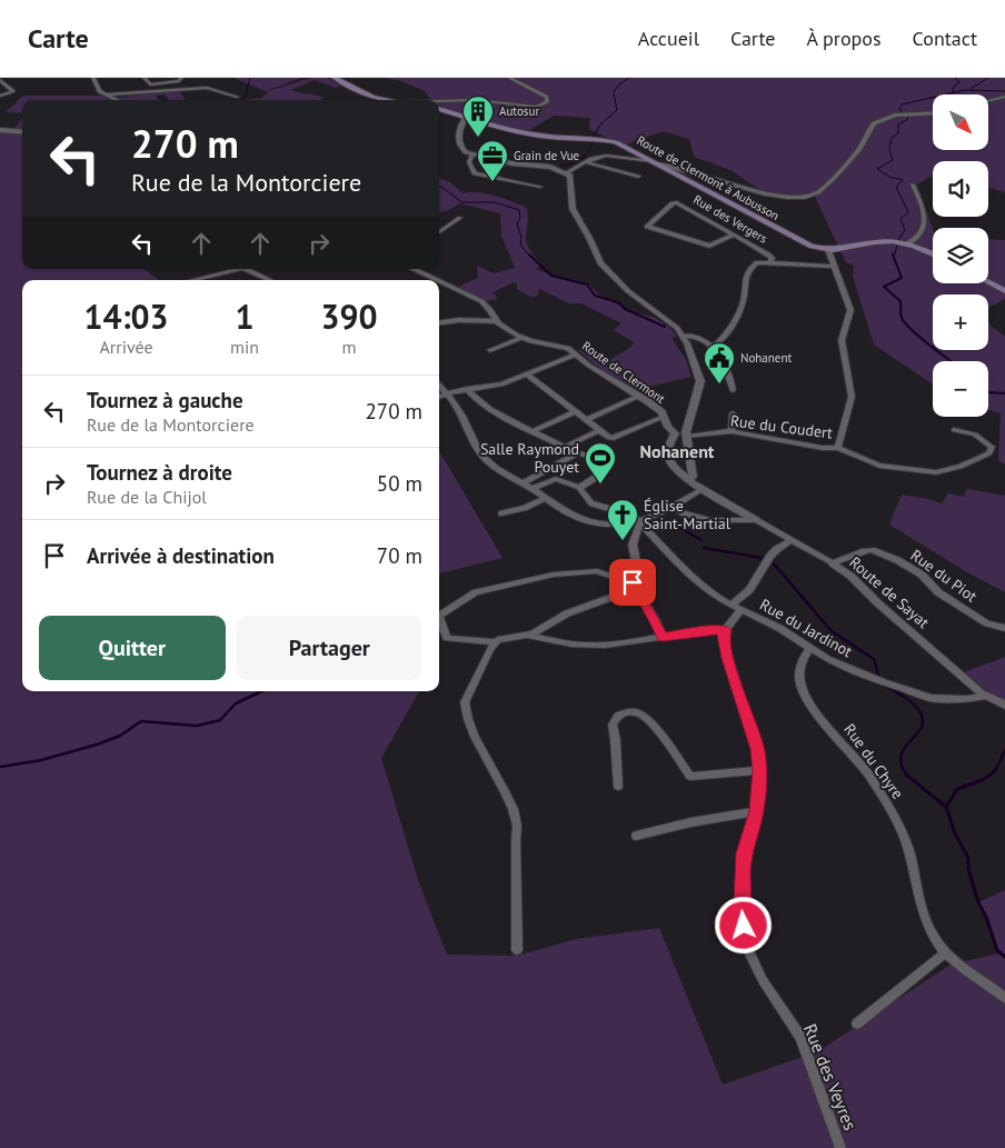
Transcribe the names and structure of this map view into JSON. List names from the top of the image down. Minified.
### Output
{"streets":{"main road":["Route de Clermont à Aubusson"],"street":["Rue des Vergers","Route de Clermont","Rue du Coudert","Rue du Piot","Route de Sayat","Rue du Jardinot","Rue du Chyre","Rue des Veyres"]},"crossings":[["Route de Clermont","Route de Sayat"],["Rue du Piot","Route de Sayat"],["Route de Sayat","Rue du Jardinot"],["Rue du Jardinot","Rue du Chyre"]],"districts":["Nohanent"],"places":{"building":["Autosur"],"office":["Grain de Vue"],"public building":["Nohanent"],"sports":["Salle Raymond Pouyet"],"church":["Église Saint-Martial"]},"north":"bottom right","page":{"header":"Carte","nav":["Accueil","Carte","À propos","Contact"],"map_buttons":["+","−"],"turn":["270 m","Rue de la Montorciere"],"eta":["14:03","Arrivée","1","min","390","m"],"list":[{"name":"Tournez à gauche","note":"Rue de la Montorciere","value":"270 m"},{"name":"Tournez à droite","note":"Rue de la Chijol","value":"50 m"},{"name":"Arrivée à destination","value":"70 m"}],"buttons":["Quitter","Partager"]}}
